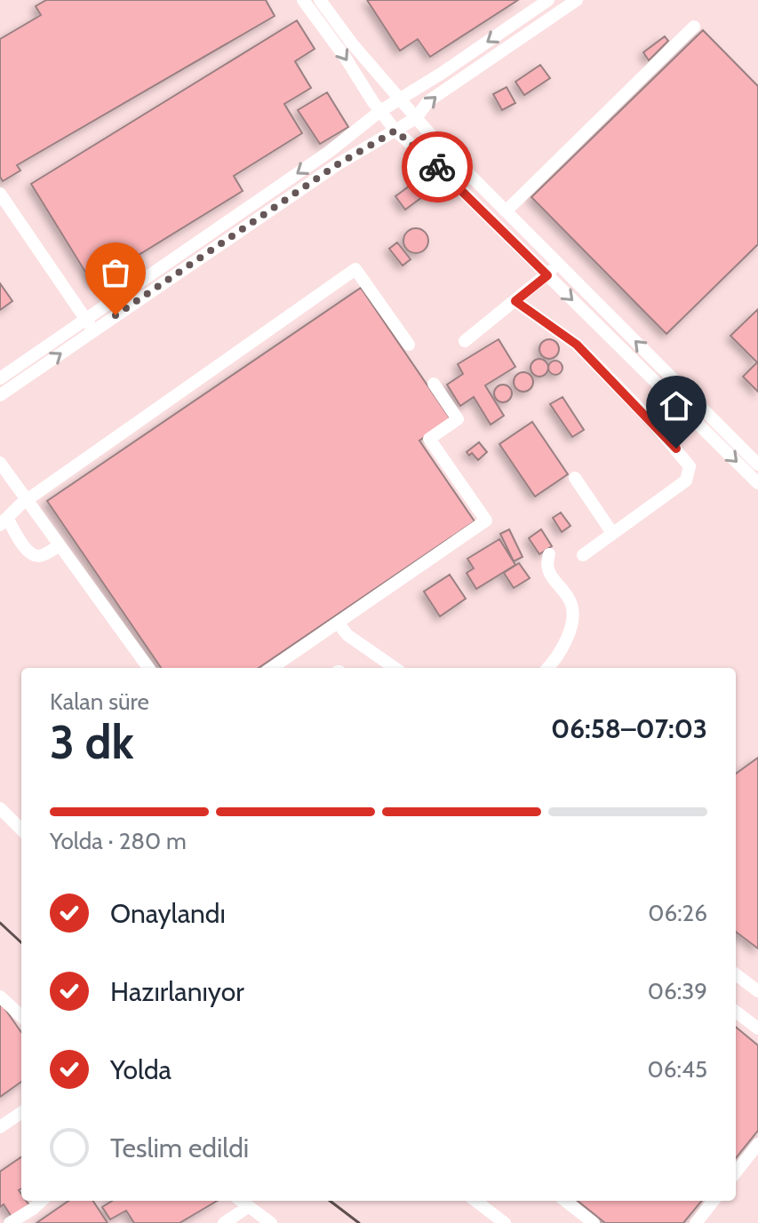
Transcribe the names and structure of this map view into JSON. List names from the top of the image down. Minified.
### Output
{"page":{"heading":["3 dk","Kalan süre","06:58–07:03"],"bar":"Yolda · 280 m","list":[["Onaylandı","06:26"],["Hazırlanıyor","06:39"],["Yolda","06:45"],"Teslim edildi"]}}
